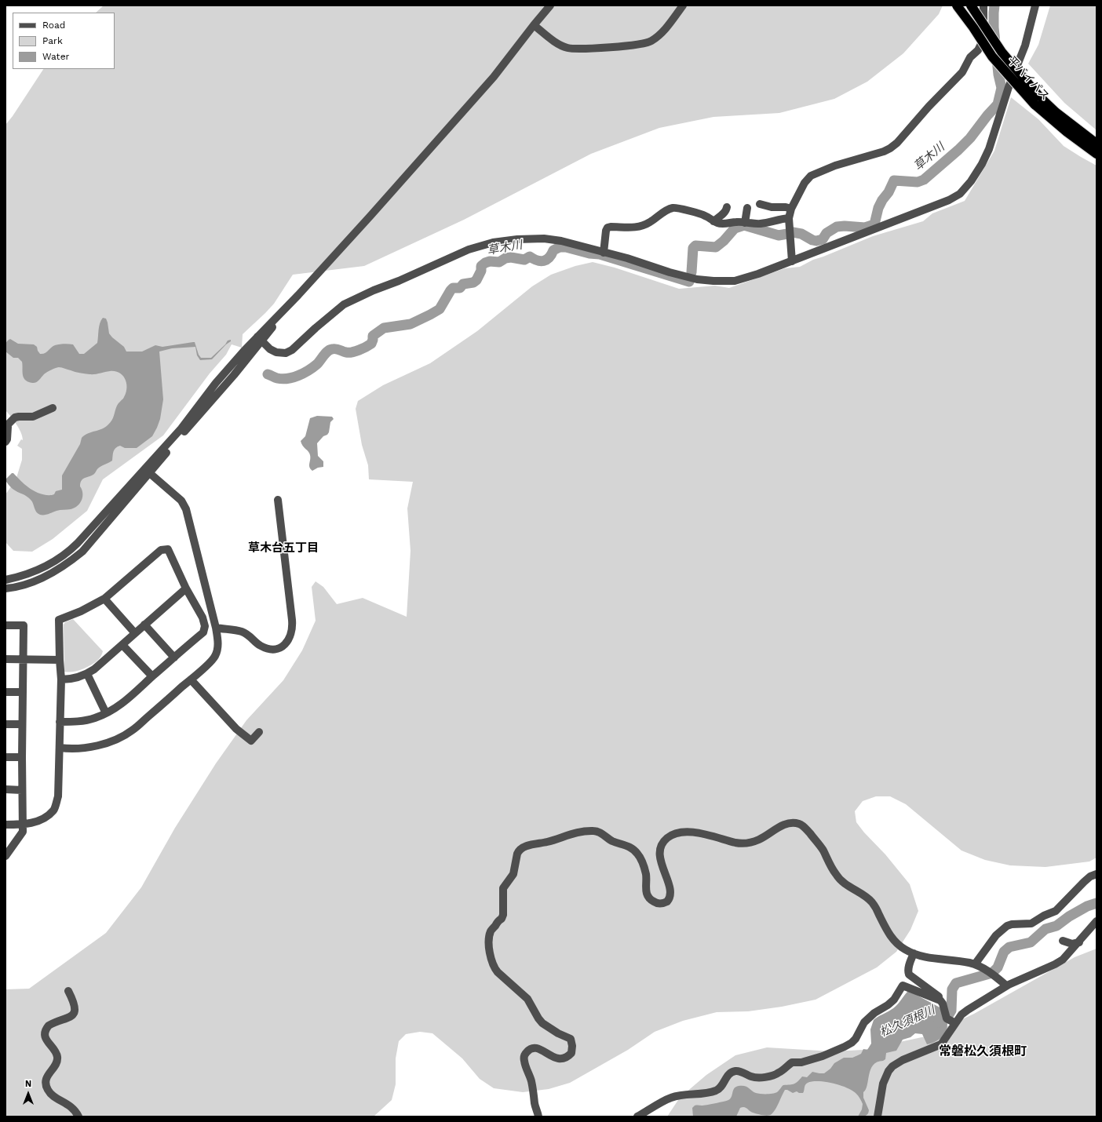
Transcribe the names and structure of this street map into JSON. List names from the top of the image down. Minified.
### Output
{"streets":{"highway":["平バイパス"]},"districts":["草木台五丁目","常磐松久須根町"],"water":["草木川","松久須根川"],"legend":["Road","Park","Water"],"north":"top"}
